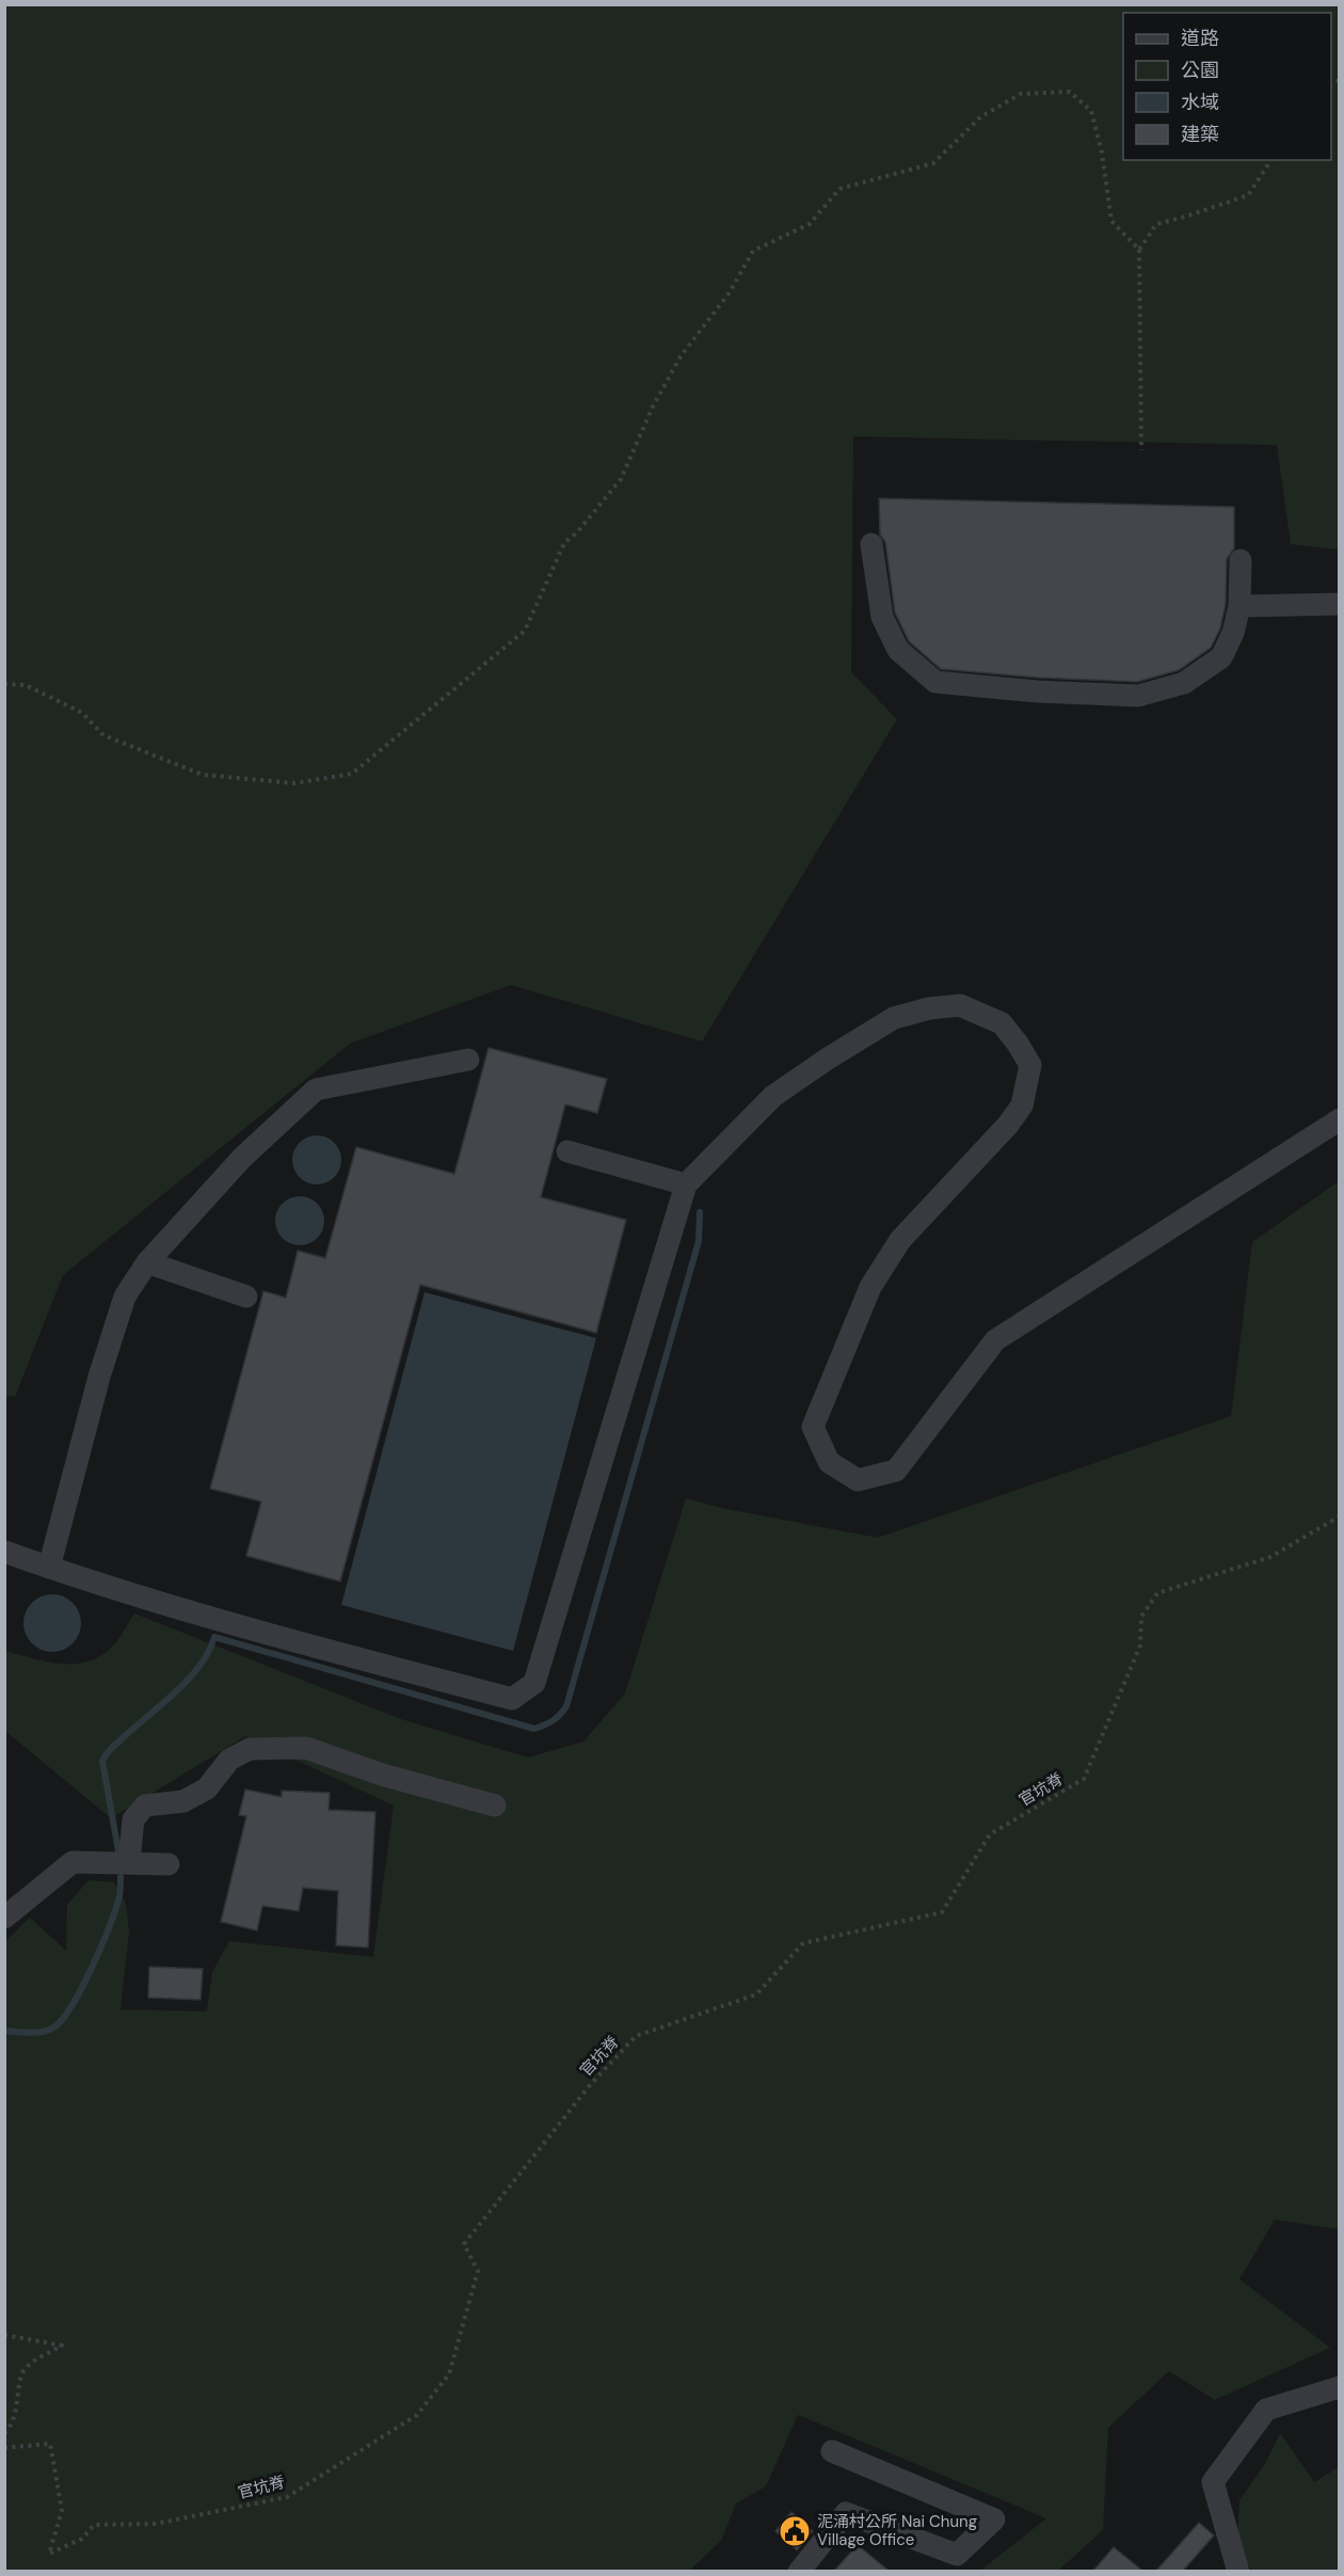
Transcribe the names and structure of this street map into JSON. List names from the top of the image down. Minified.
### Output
{"streets":{"path":["官坑脊"]},"places":{"public building":["泥涌村公所 Nai Chung Village Office"]},"legend":["道路","公園","水域","建築"]}
